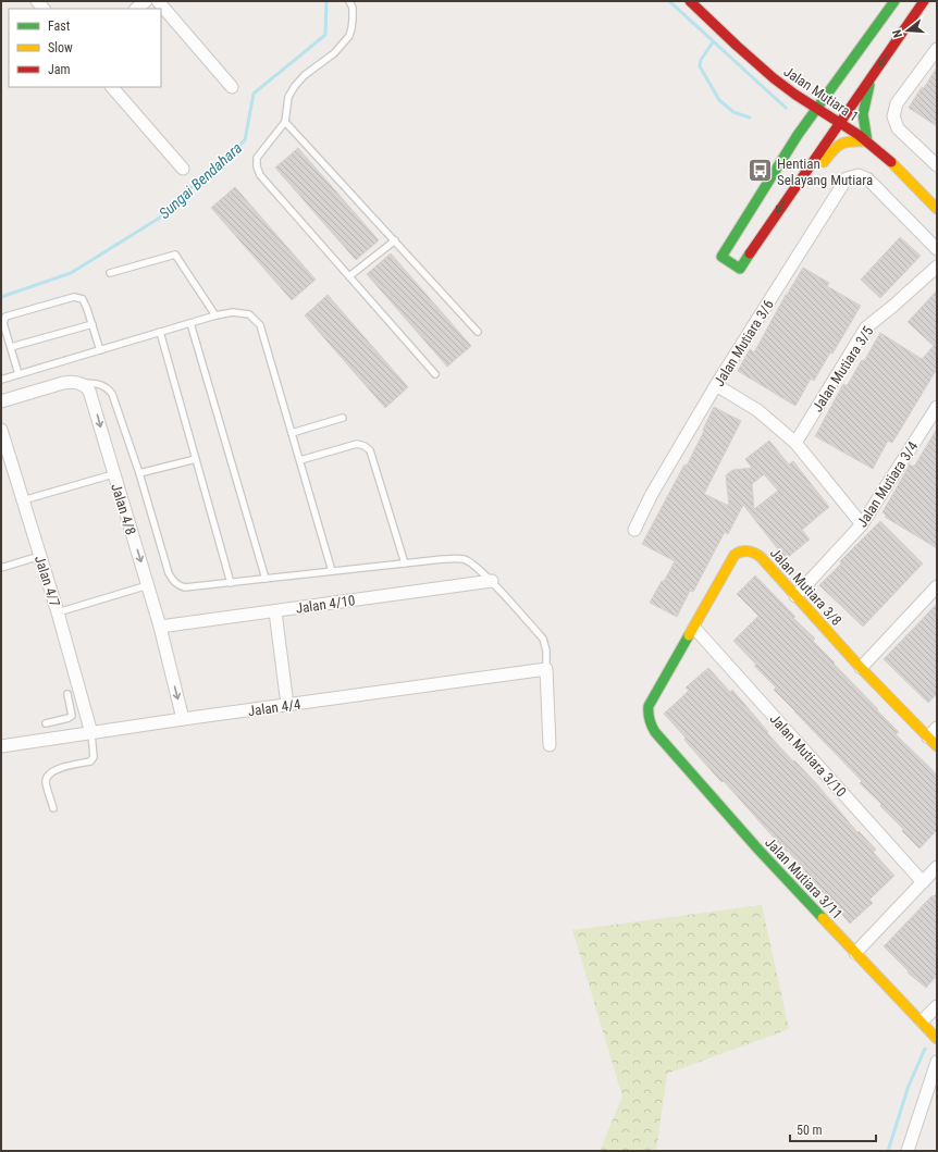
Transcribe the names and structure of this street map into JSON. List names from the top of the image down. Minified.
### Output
{"streets":{"street":["Jalan Mutiara 1","Jalan Mutiara 3/6","Jalan Mutiara 3/5","Jalan Mutiara 3/4","Jalan 4/8","Jalan 4/7","Jalan Mutiara 3/8","Jalan 4/10","Jalan 4/4","Jalan Mutiara 3/10","Jalan Mutiara 3/11"]},"crossings":[["Jalan Mutiara 3/4","Jalan Mutiara 3/8"],["Jalan 4/8","Jalan 4/10"],["Jalan 4/8","Jalan 4/4"],["Jalan 4/7","Jalan 4/4"],["Jalan Mutiara 3/8","Jalan Mutiara 3/10"],["Jalan Mutiara 3/8","Jalan Mutiara 3/11"]],"one_way":["Jalan 4/8"],"water":["Sungai Bendahara"],"places":{"bus stop":["Hentian Selayang Mutiara"]},"legend":["Fast","Slow","Jam"],"scale_bar":"50 m","north":"left"}
